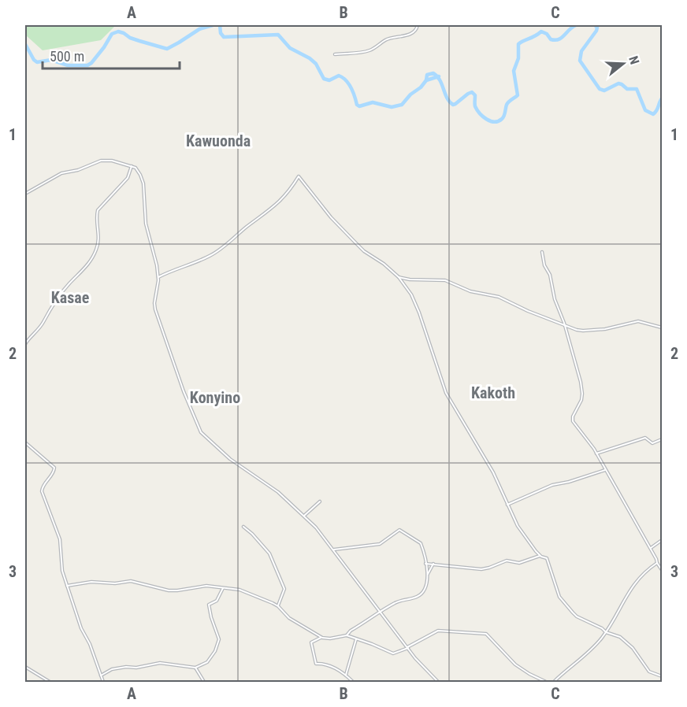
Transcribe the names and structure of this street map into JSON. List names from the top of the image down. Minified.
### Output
{"districts":["Kawuonda","Kasae","Kakoth","Konyino"],"scale_bar":"500 m","north":"right","grid":{"columns":["A","B","C"],"rows":["1","2","3"]}}
